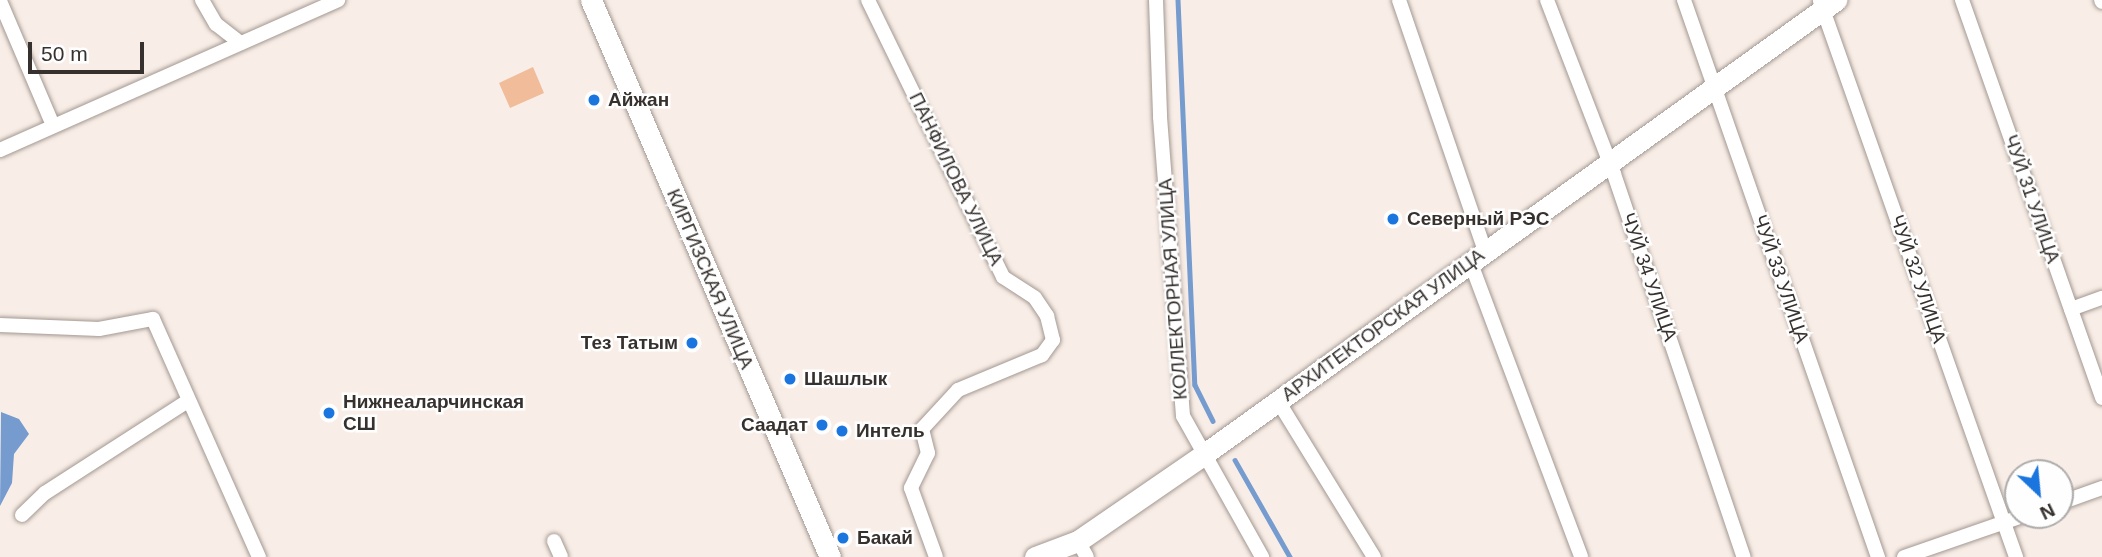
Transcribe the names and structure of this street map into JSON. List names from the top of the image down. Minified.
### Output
{"streets":{"street":["ПАНФИЛОВА УЛИЦА","ЧУЙ 31 УЛИЦА","ЧУЙ 34 УЛИЦА","КИРГИЗСКАЯ УЛИЦА","ЧУЙ 33 УЛИЦА","ЧУЙ 32 УЛИЦА","КОЛЛЕКТОРНАЯ УЛИЦА","АРХИТЕКТОРСКАЯ УЛИЦА"]},"crossings":[["ЧУЙ 34 УЛИЦА","АРХИТЕКТОРСКАЯ УЛИЦА"],["ЧУЙ 33 УЛИЦА","АРХИТЕКТОРСКАЯ УЛИЦА"],["ЧУЙ 32 УЛИЦА","АРХИТЕКТОРСКАЯ УЛИЦА"],["КОЛЛЕКТОРНАЯ УЛИЦА","АРХИТЕКТОРСКАЯ УЛИЦА"]],"places":["Айжан","Северный РЭС","Тез Татым","Шашлык","Нижнеаларчинская СШ","Саадат","Интель","Бакай"],"scale_bar":"50 m","north":"bottom right"}
